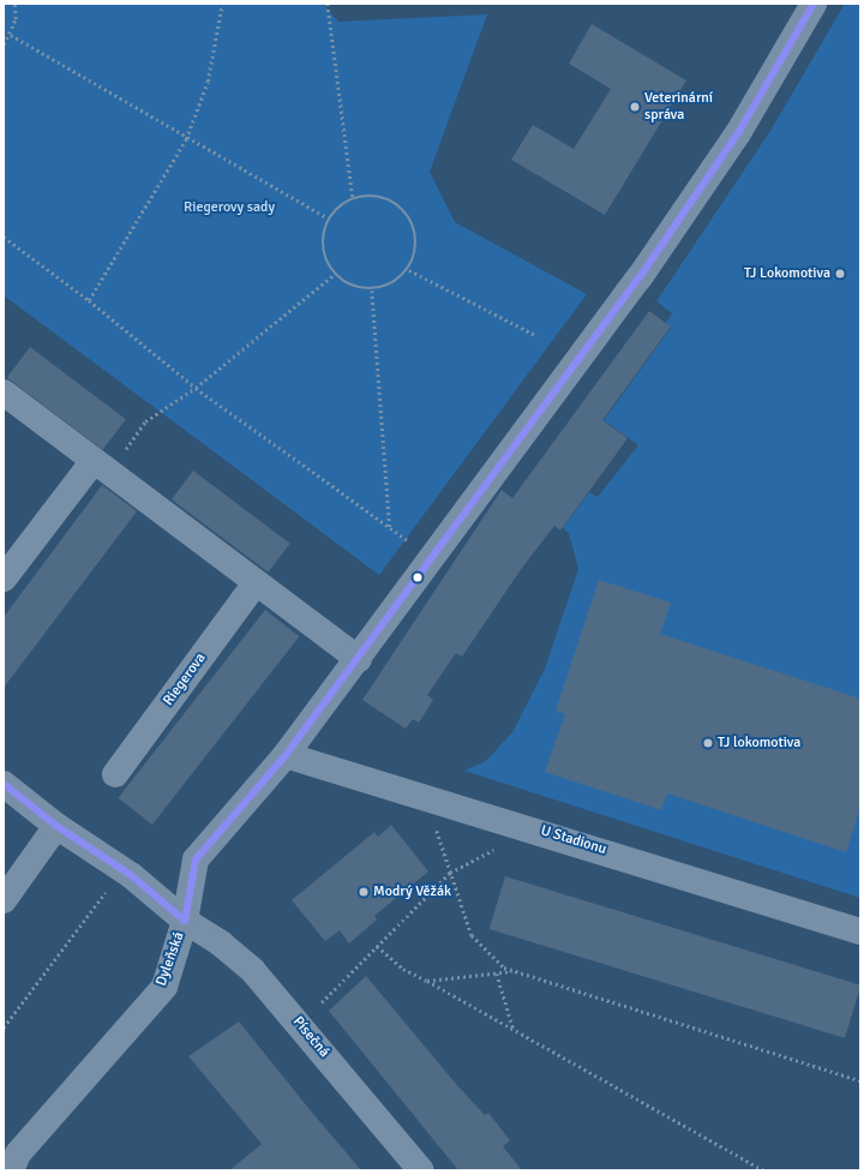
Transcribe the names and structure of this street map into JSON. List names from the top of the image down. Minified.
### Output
{"streets":{"street":["Riegerova","U Stadionu","Dyleňská","Písečná"]},"crossings":[["U Stadionu","Dyleňská"],["Dyleňská","Písečná"]],"parks":["Riegerovy sady"],"places":["Veterinární správa","TJ Lokomotiva","TJ lokomotiva","Modrý Věžák"]}
